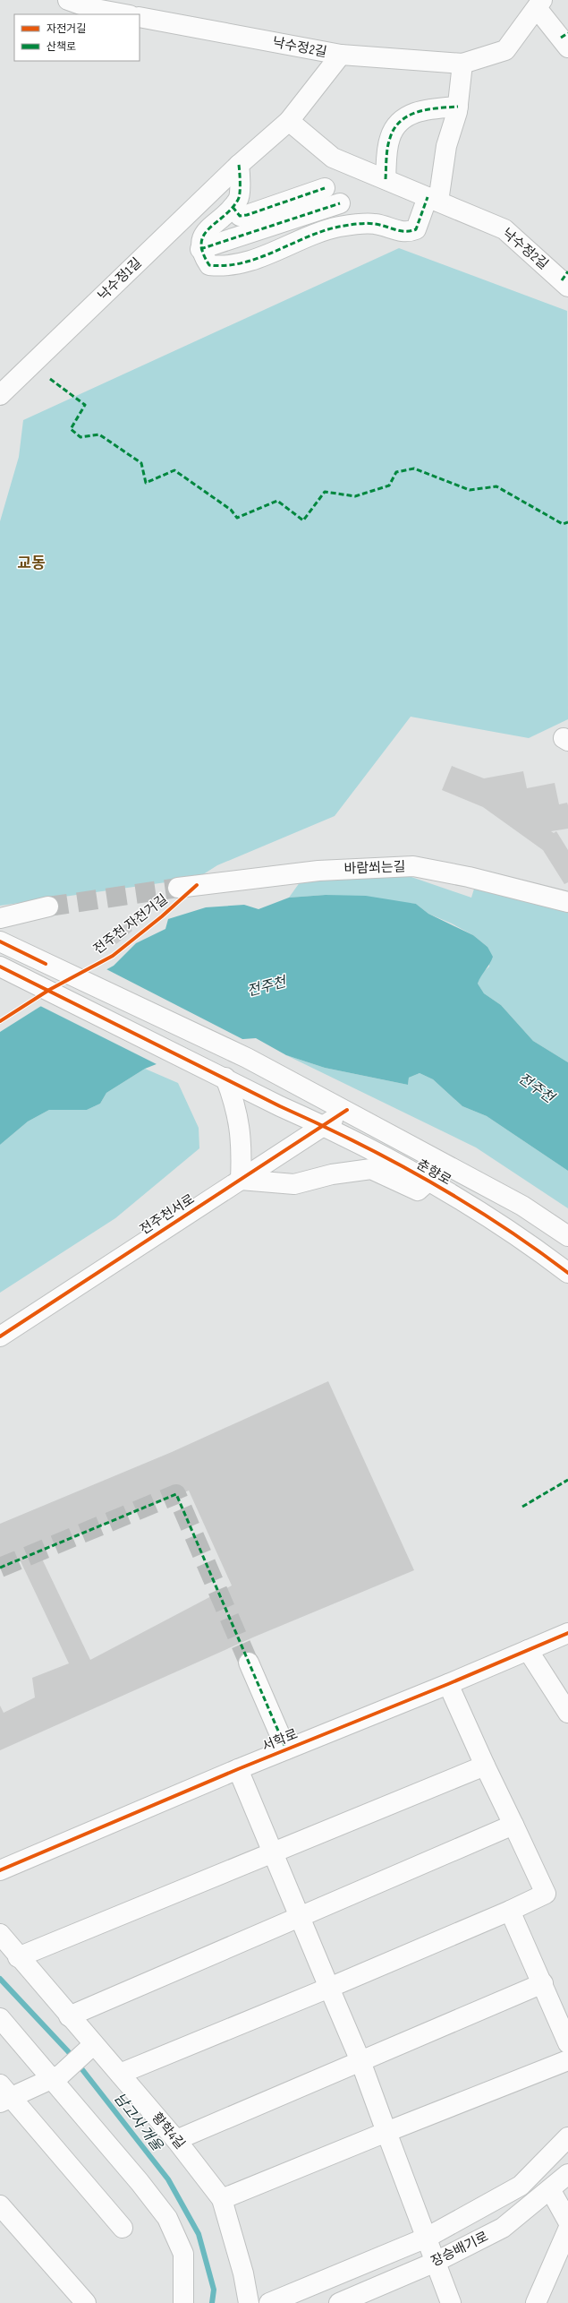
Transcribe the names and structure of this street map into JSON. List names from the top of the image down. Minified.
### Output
{"streets":{"street":["낙수정2길","낙수정1길","바람쐬는길","춘향로","전주천서로","서학로","황학4길","장승배기로"],"cycle path":["전주천 자전거길"]},"crossings":[["낙수정2길","낙수정1길"],["춘향로","전주천서로"]],"districts":["교동"],"water":["전주천","남고사 개울"],"legend":["자전거길","산책로"]}
